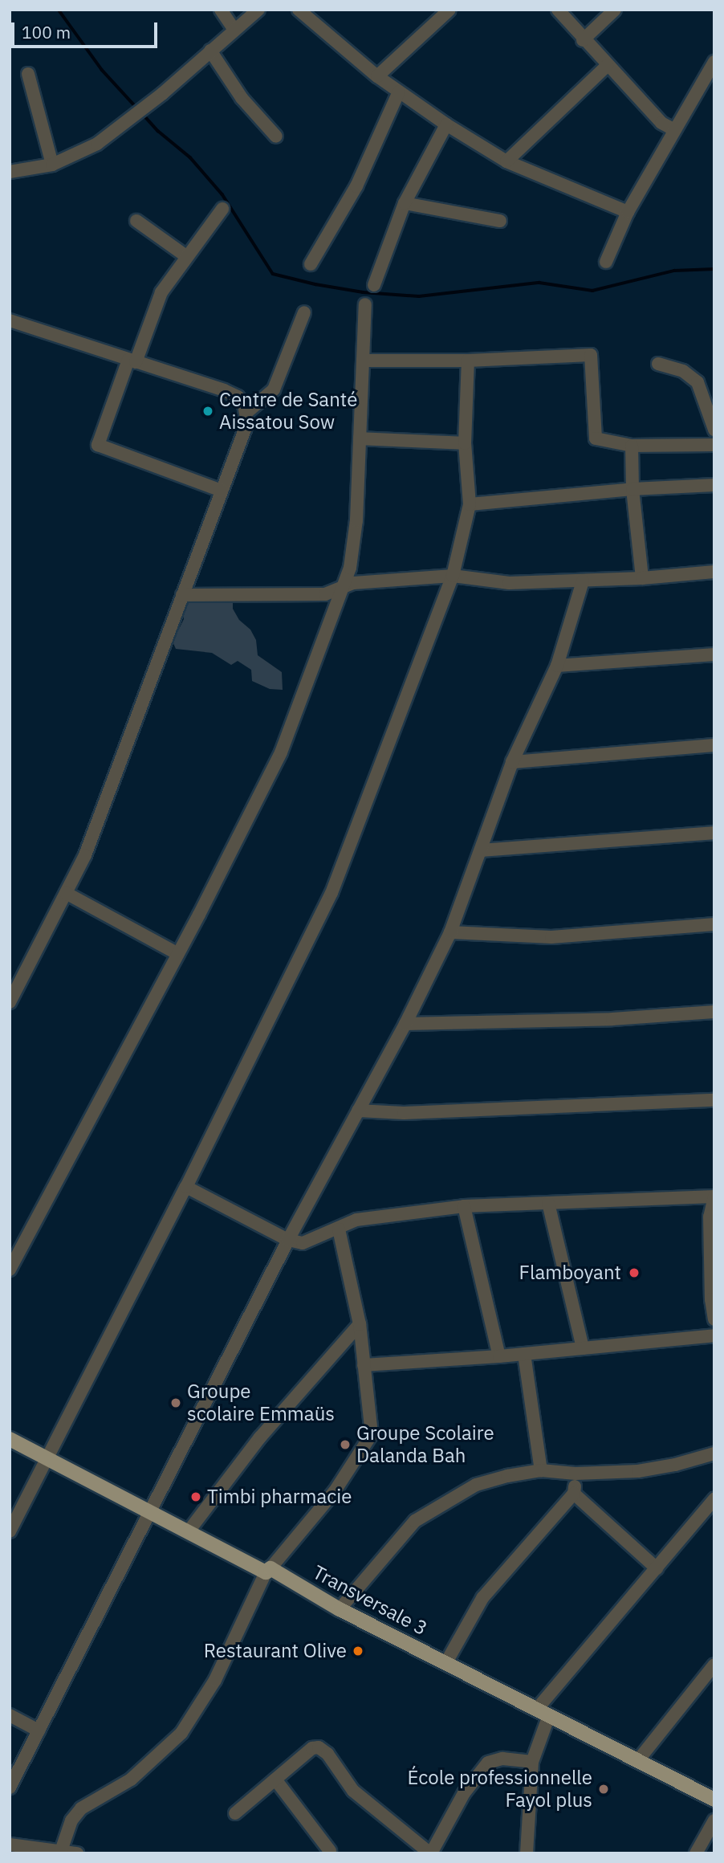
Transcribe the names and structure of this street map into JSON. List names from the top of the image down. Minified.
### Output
{"streets":{"main road":["Transversale 3"]},"places":["Centre de Santé Aissatou Sow","Flamboyant","Groupe scolaire Emmaüs","Groupe Scolaire Dalanda Bah","Timbi pharmacie","Restaurant Olive","École professionnelle Fayol plus"],"scale_bar":"100 m"}
